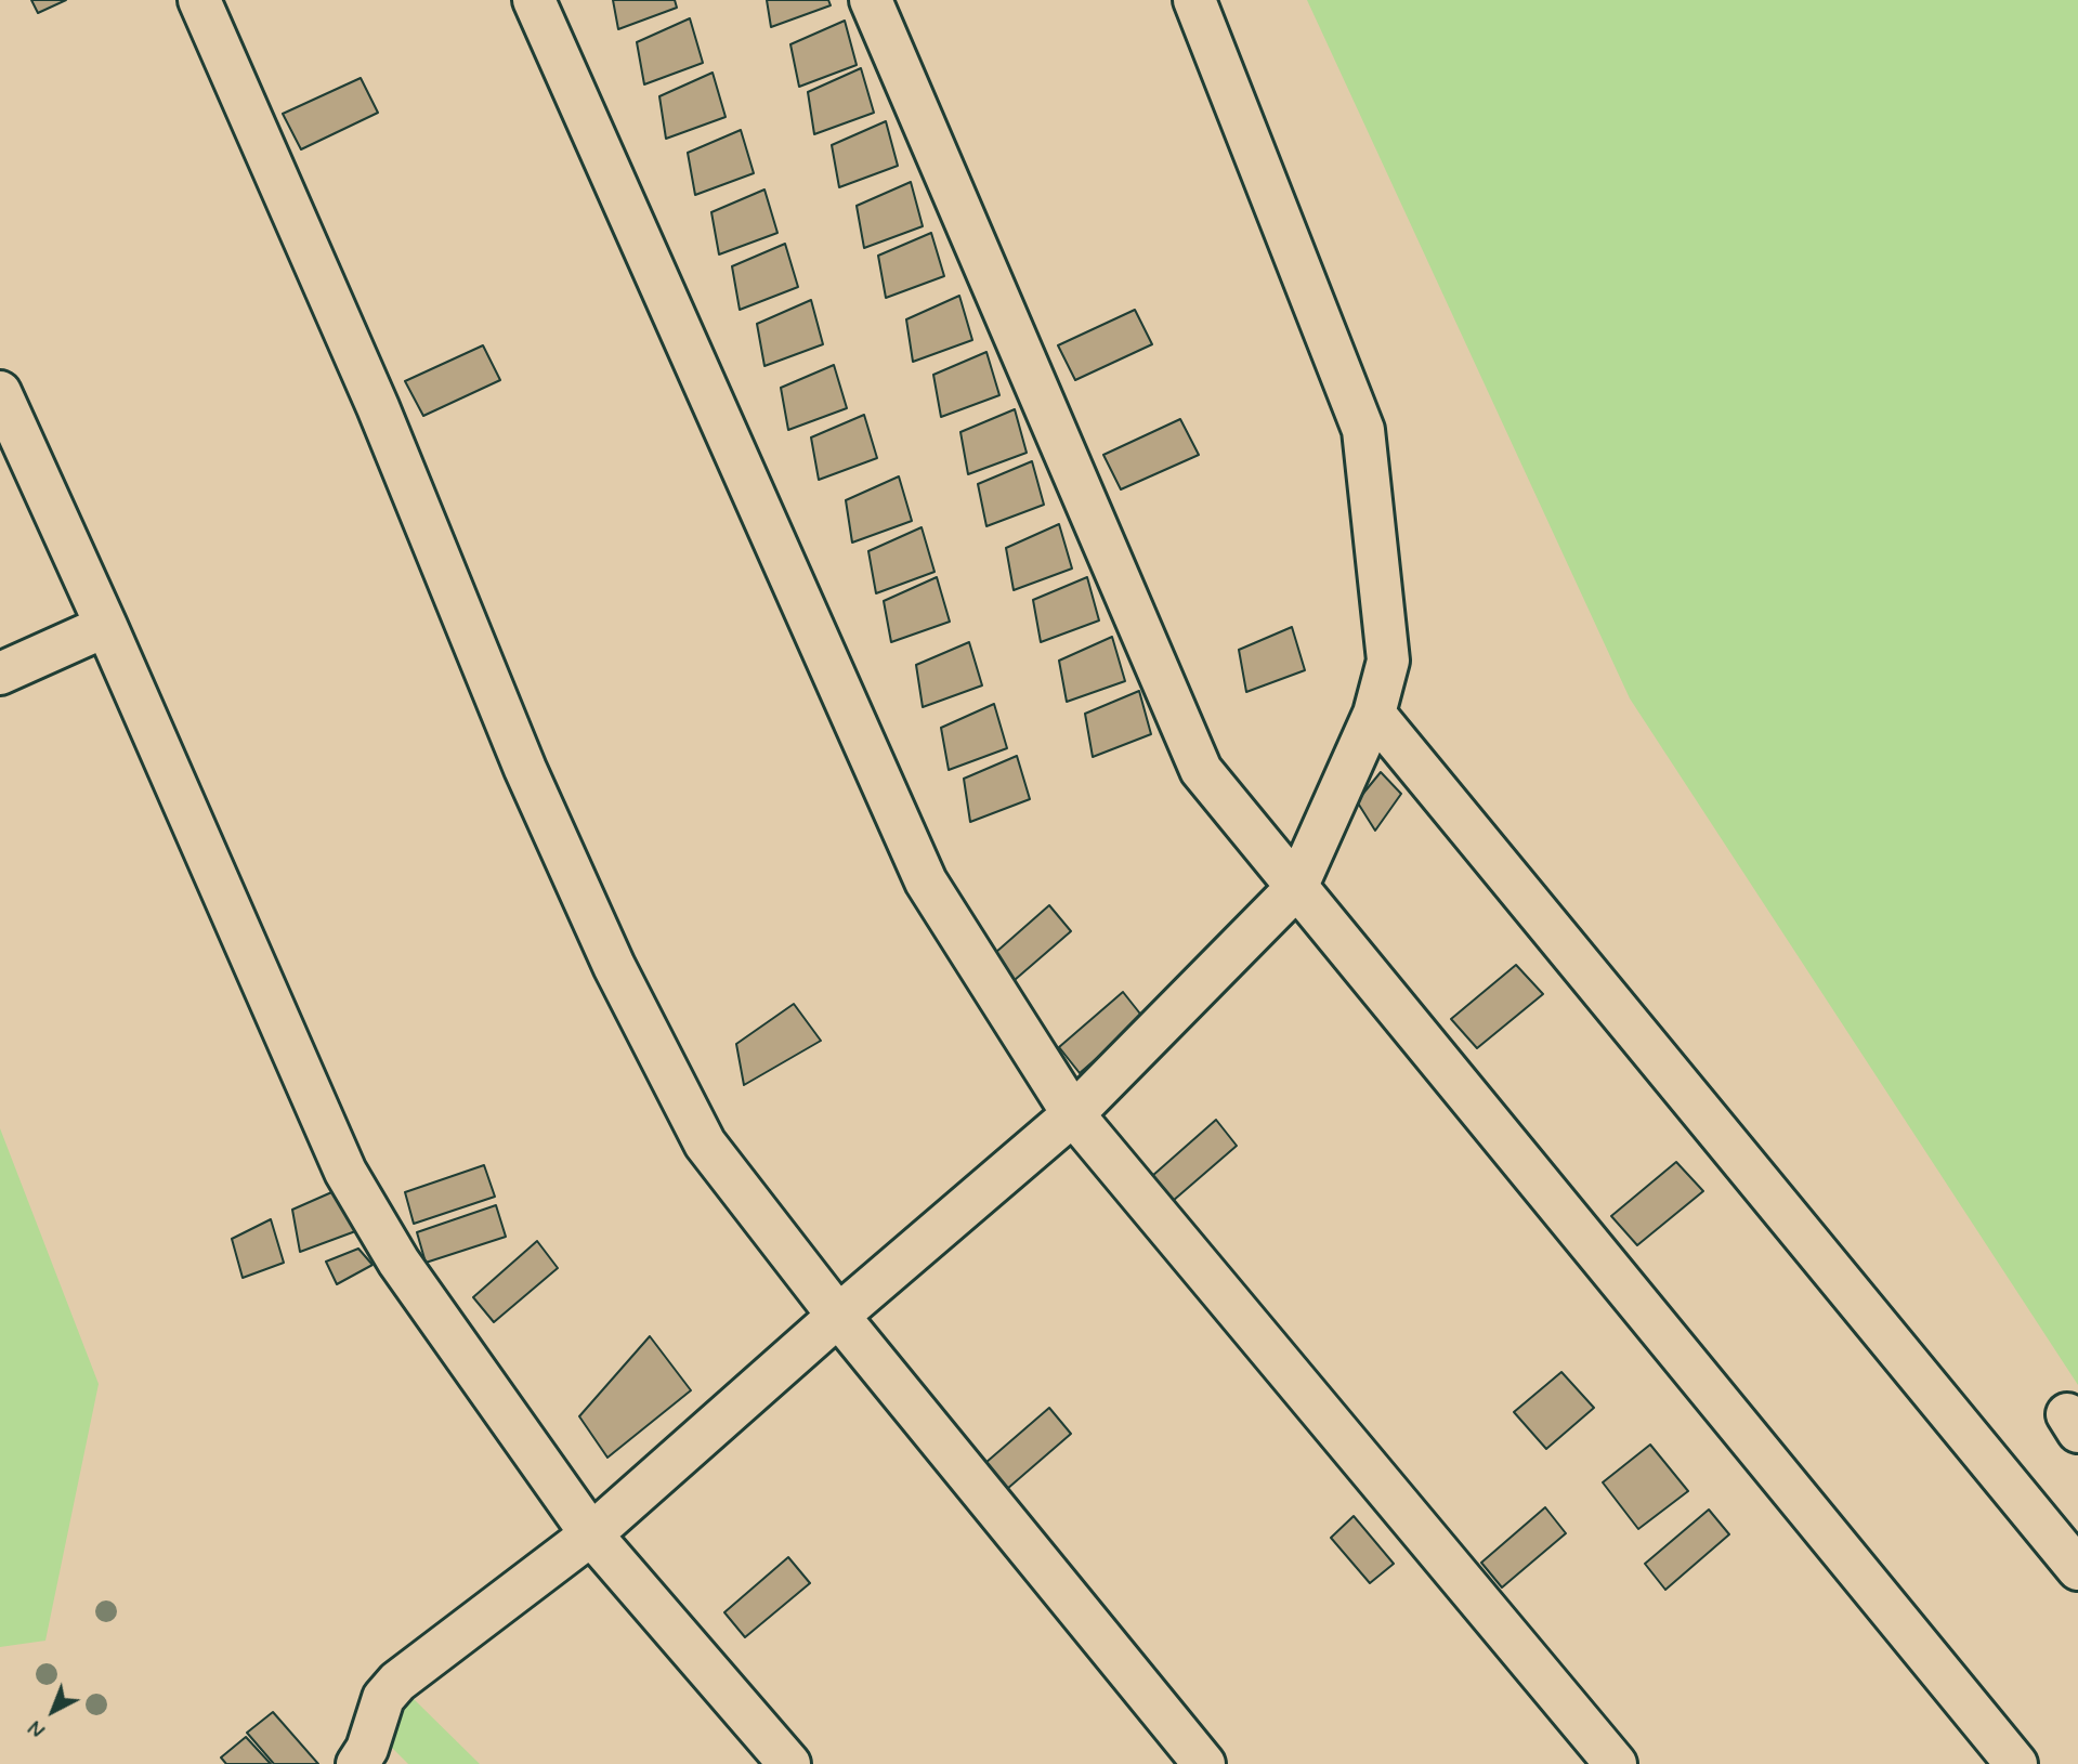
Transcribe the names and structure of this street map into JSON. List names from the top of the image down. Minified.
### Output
{"north":"bottom left"}
